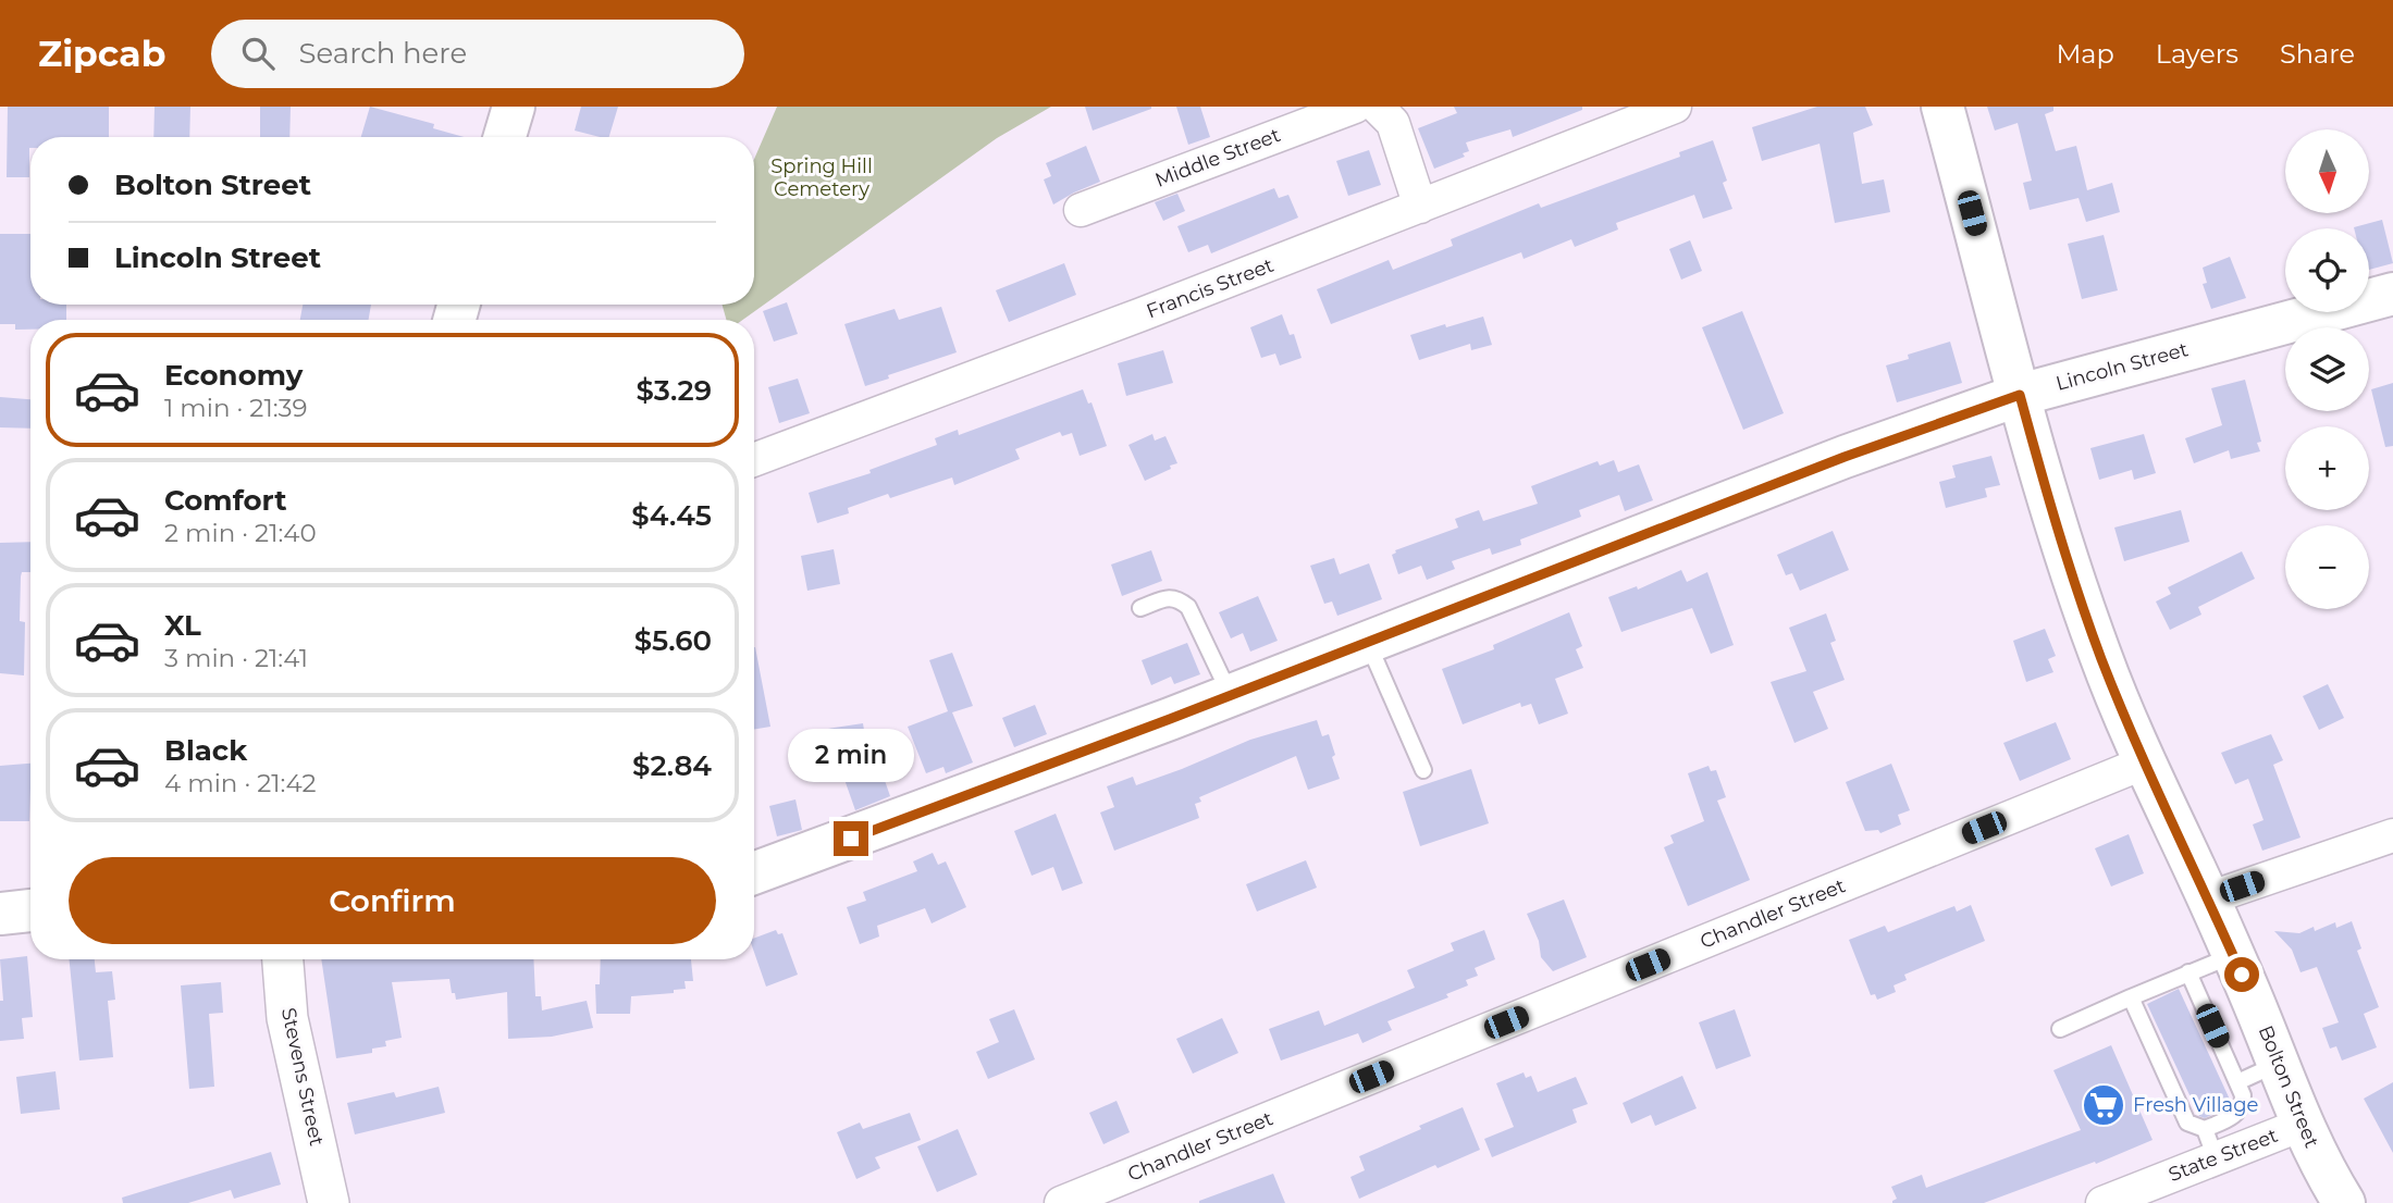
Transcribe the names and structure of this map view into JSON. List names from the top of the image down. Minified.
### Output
{"streets":{"main road":["Lincoln Street","Bolton Street"],"street":["Middle Street","Francis Street","Chandler Street","Stevens Street","State Street"]},"crossings":[["Lincoln Street","Bolton Street"],["Chandler Street","Bolton Street"],["Bolton Street","State Street"]],"parks":["Spring Hill Cemetery"],"places":{"supermarket":["Fresh Village"]},"north":"bottom","page":{"header":"Zipcab","search":"Search here","nav":["Map","Layers","Share"],"map_buttons":["+","−"],"banner":["Bolton Street","Lincoln Street"],"list":[{"name":"Economy","note":"1 min · 21:39","value":"$3.29"},{"name":"Comfort","note":"2 min · 21:40","value":"$4.45"},{"name":"XL","note":"3 min · 21:41","value":"$5.60"},{"name":"Black","note":"4 min · 21:42","value":"$2.84"}],"bubble":"2 min","buttons":"Confirm"}}
